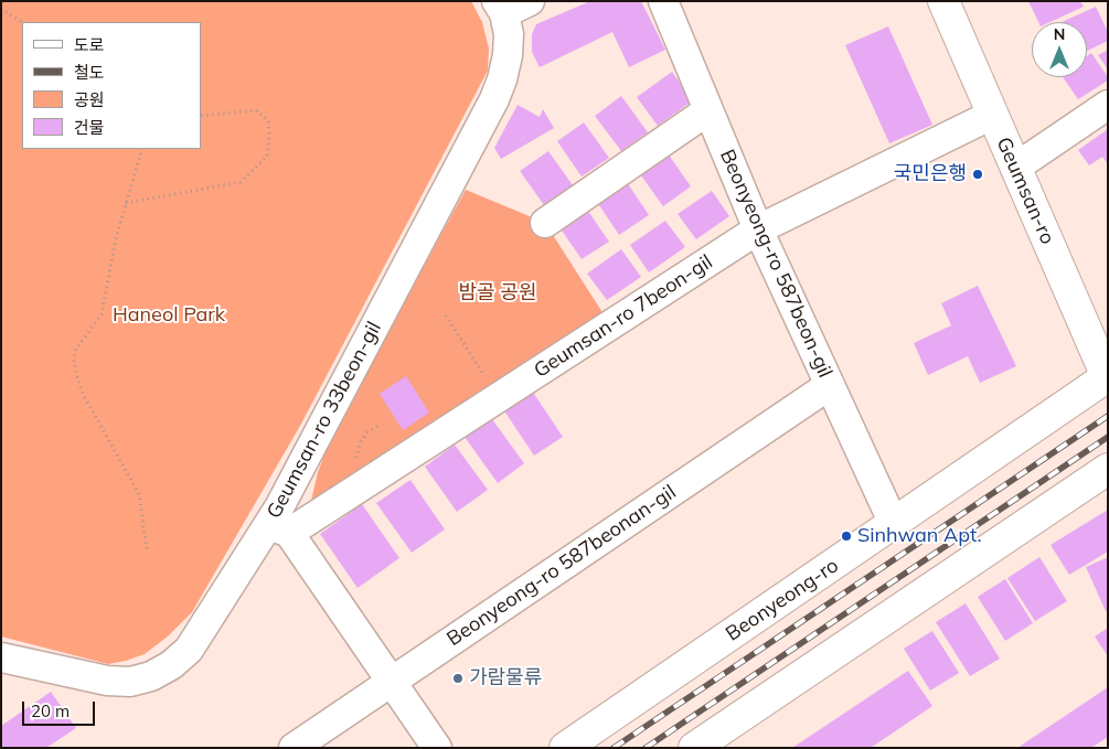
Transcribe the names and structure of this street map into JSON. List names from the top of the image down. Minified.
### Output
{"streets":{"street":["Geumsan-ro","Beonyeong-ro 587beon-gil","Geumsan-ro 7beon-gil","Geumsan-ro 33beon-gil","Beonyeong-ro 587beonan-gil","Beonyeong-ro"]},"crossings":[["Geumsan-ro","Geumsan-ro 7beon-gil"],["Geumsan-ro","Beonyeong-ro"],["Beonyeong-ro 587beon-gil","Geumsan-ro 7beon-gil"],["Beonyeong-ro 587beon-gil","Beonyeong-ro 587beonan-gil"],["Beonyeong-ro 587beon-gil","Beonyeong-ro"],["Geumsan-ro 7beon-gil","Geumsan-ro 33beon-gil"]],"parks":["밤골 공원","Haneol Park"],"places":["국민은행","Sinhwan Apt.","가람물류"],"legend":["도로","철도","공원","건물"],"scale_bar":"20 m","north":"top"}
